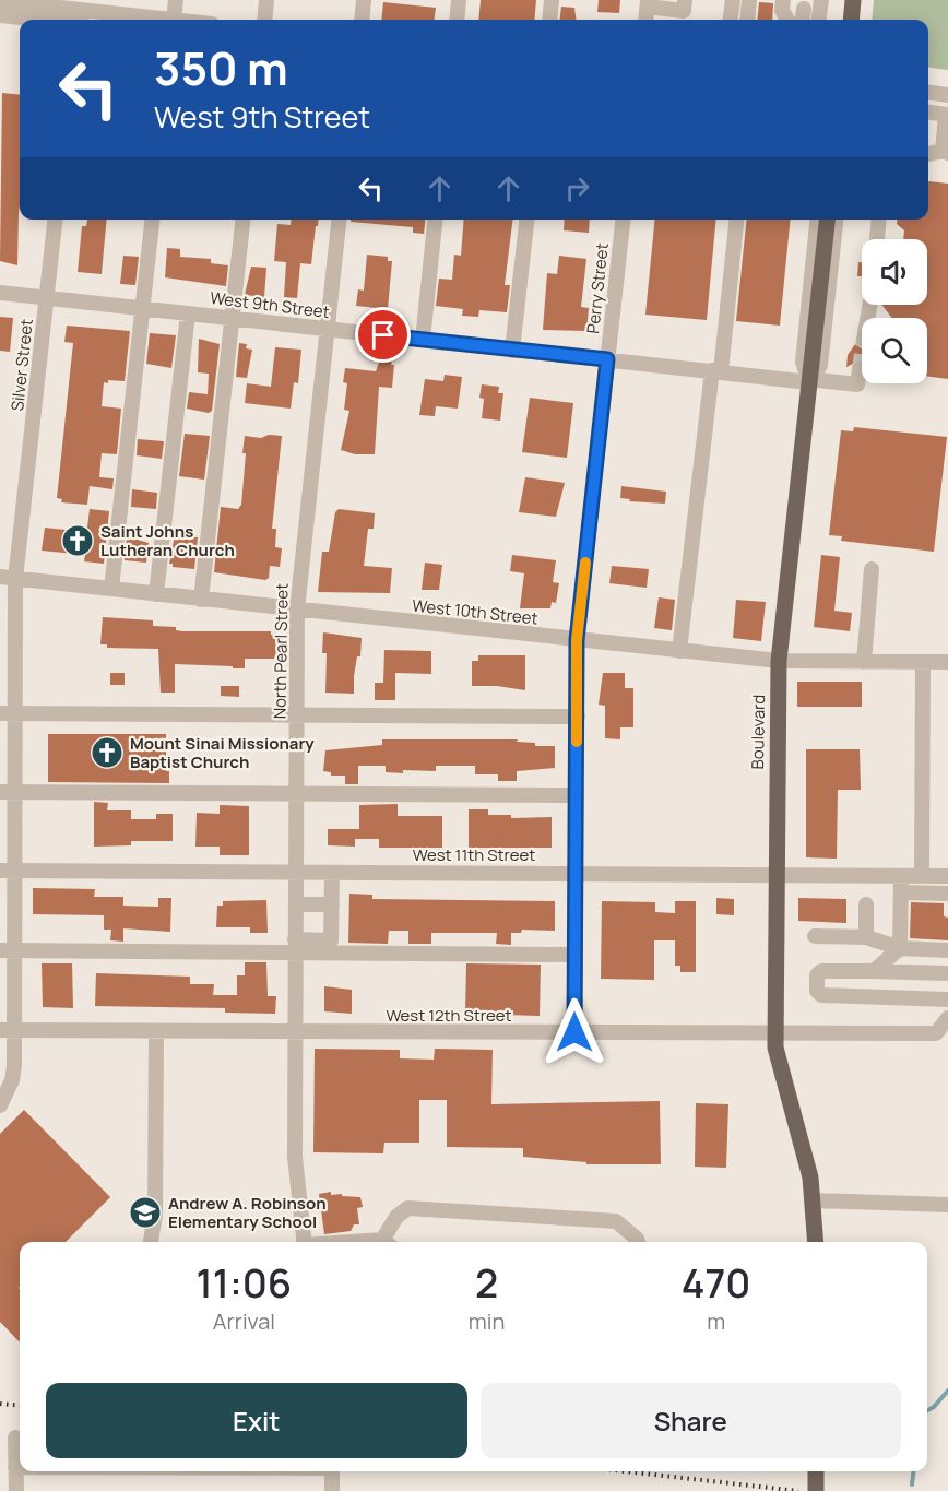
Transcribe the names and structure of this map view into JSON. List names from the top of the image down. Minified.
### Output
{"streets":{"main road":["Boulevard"],"street":["Perry Street","West 9th Street","Silver Street","West 10th Street","North Pearl Street","West 11th Street","West 12th Street"]},"crossings":[["Perry Street","West 9th Street"],["Perry Street","West 10th Street"],["Perry Street","West 11th Street"],["Perry Street","West 12th Street"],["West 9th Street","Silver Street"],["West 9th Street","North Pearl Street"],["West 9th Street","Boulevard"],["Silver Street","West 10th Street"],["Silver Street","West 11th Street"],["Silver Street","West 12th Street"],["West 10th Street","North Pearl Street"],["West 10th Street","Boulevard"],["North Pearl Street","West 11th Street"],["North Pearl Street","West 12th Street"],["Boulevard","West 11th Street"],["Boulevard","West 12th Street"]],"places":{"church":["Saint Johns Lutheran Church","Mount Sinai Missionary Baptist Church"],"school or university":["Andrew A. Robinson Elementary School"]},"page":{"turn":["350 m","West 9th Street"],"eta":["11:06","Arrival","2","min","470","m"],"buttons":["Exit","Share"]}}
